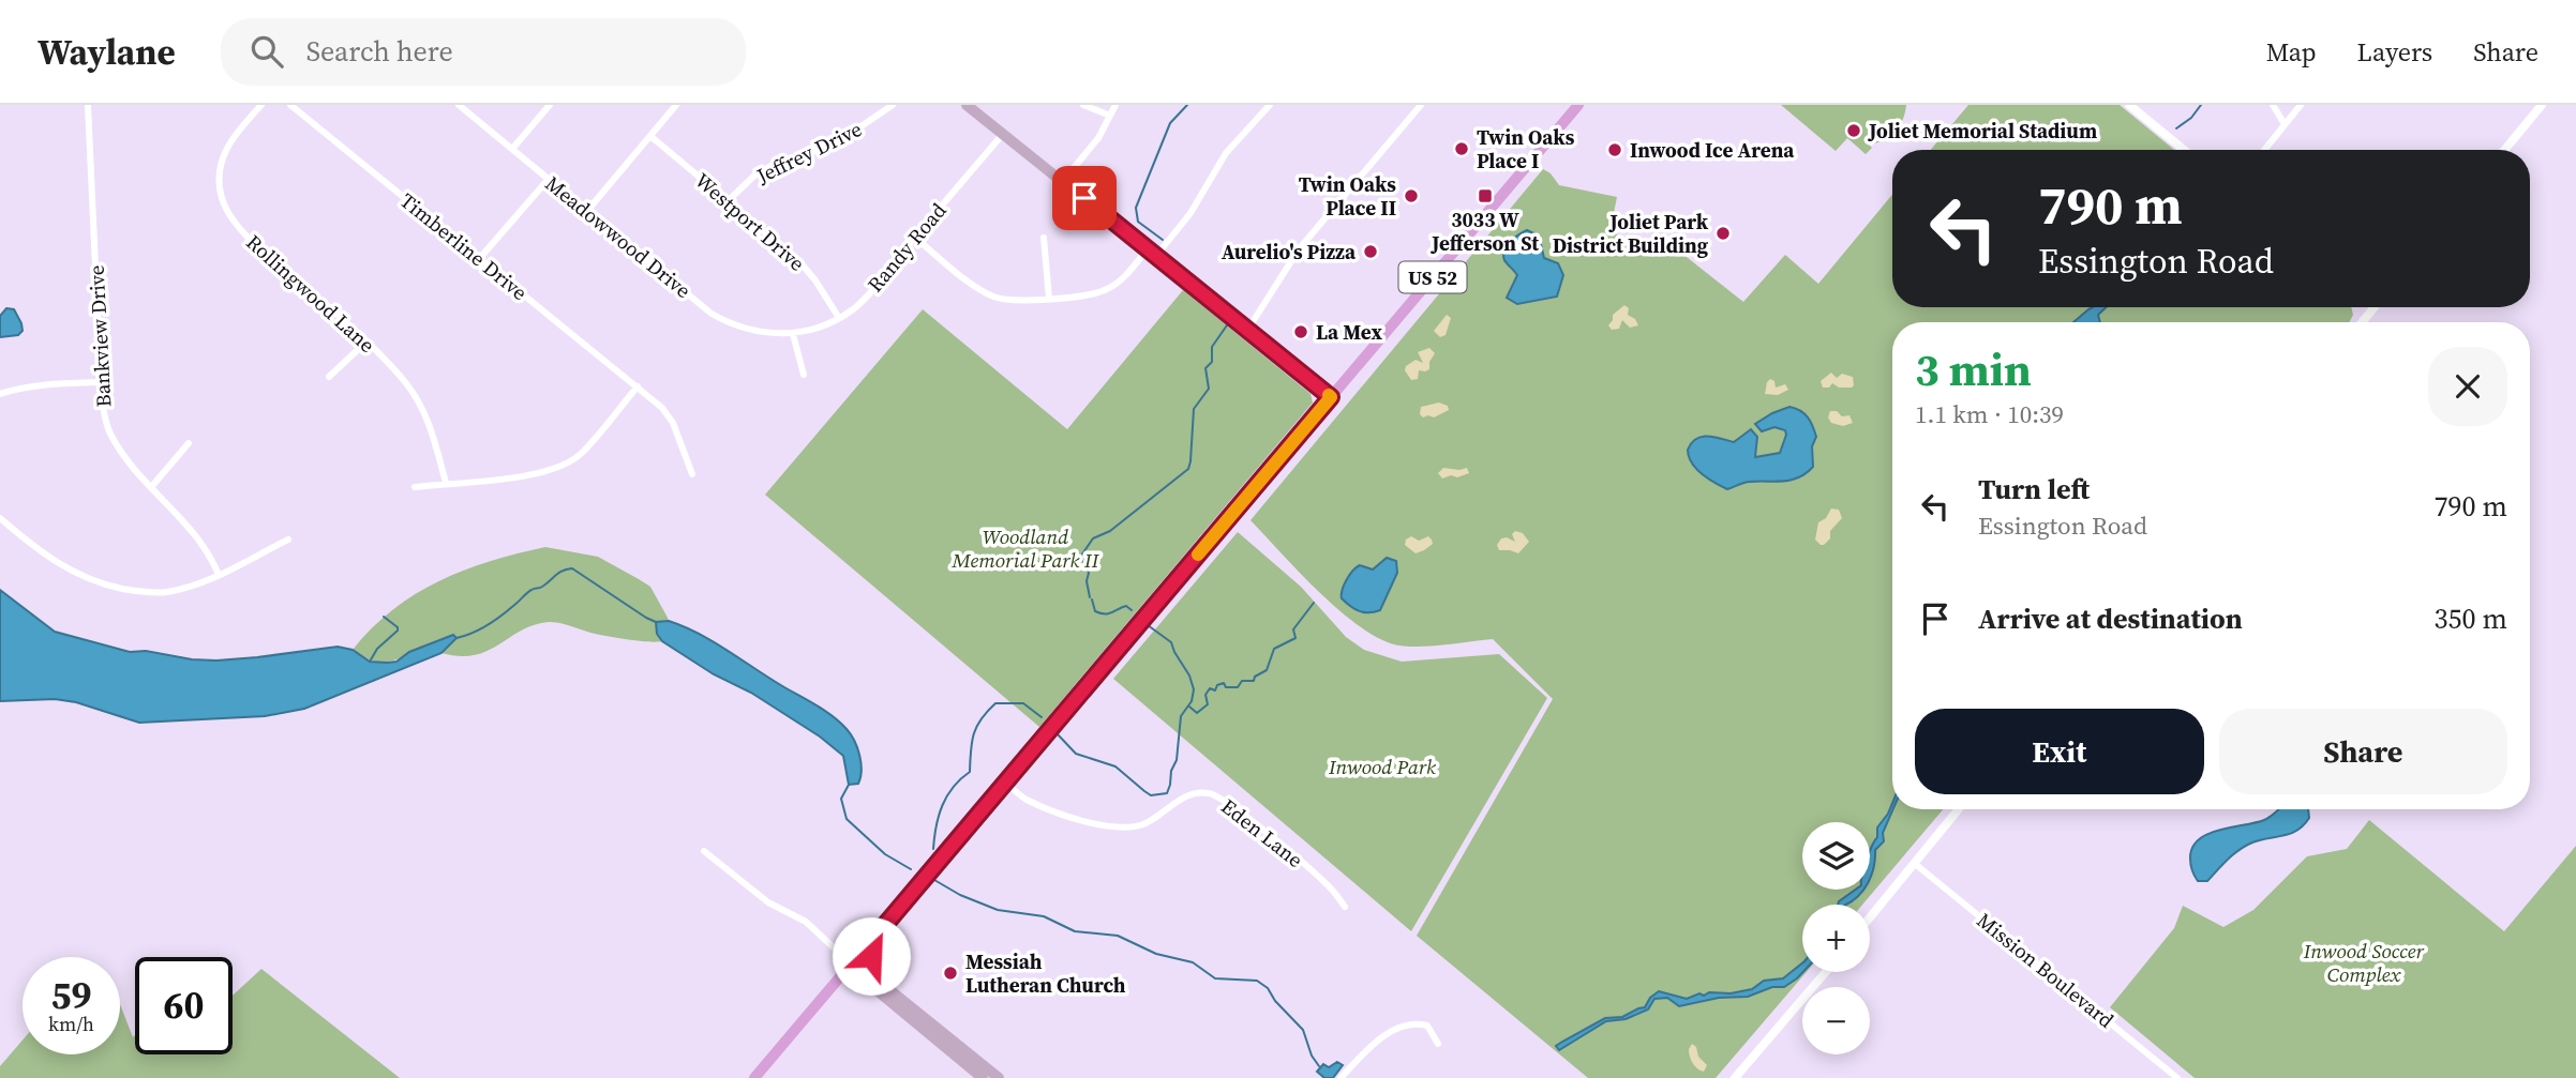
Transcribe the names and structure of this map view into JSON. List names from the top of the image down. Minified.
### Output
{"streets":{"main road":["US 52"],"street":["Jeffrey Drive","Westport Drive","Meadowwood Drive","Timberline Drive","Randy Road","Rollingwood Lane","Bankview Drive","Eden Lane","Mission Boulevard"]},"crossings":[["Jeffrey Drive","Westport Drive"],["Westport Drive","Randy Road"],["Meadowwood Drive","Randy Road"],["US 52","Eden Lane"]],"parks":["Woodland Memorial Park II","Inwood Park","Inwood Soccer Complex"],"places":{"other":["Joliet Memorial Stadium","Twin Oaks Place I","Inwood Ice Arena","Twin Oaks Place II","Joliet Park District Building","Aurelio's Pizza","La Mex","Messiah Lutheran Church"],"transit":["3033 W Jefferson St"]},"page":{"header":"Waylane","search":"Search here","nav":["Map","Layers","Share"],"turn":["790 m","Essington Road"],"heading":["3 min","1.1 km · 10:39"],"list":[{"name":"Turn left","note":"Essington Road","value":"790 m"},{"name":"Arrive at destination","value":"350 m"}],"buttons":["Exit","Share"],"map_buttons":["+","−"],"speed":"59 km/h","limit":"60"}}
